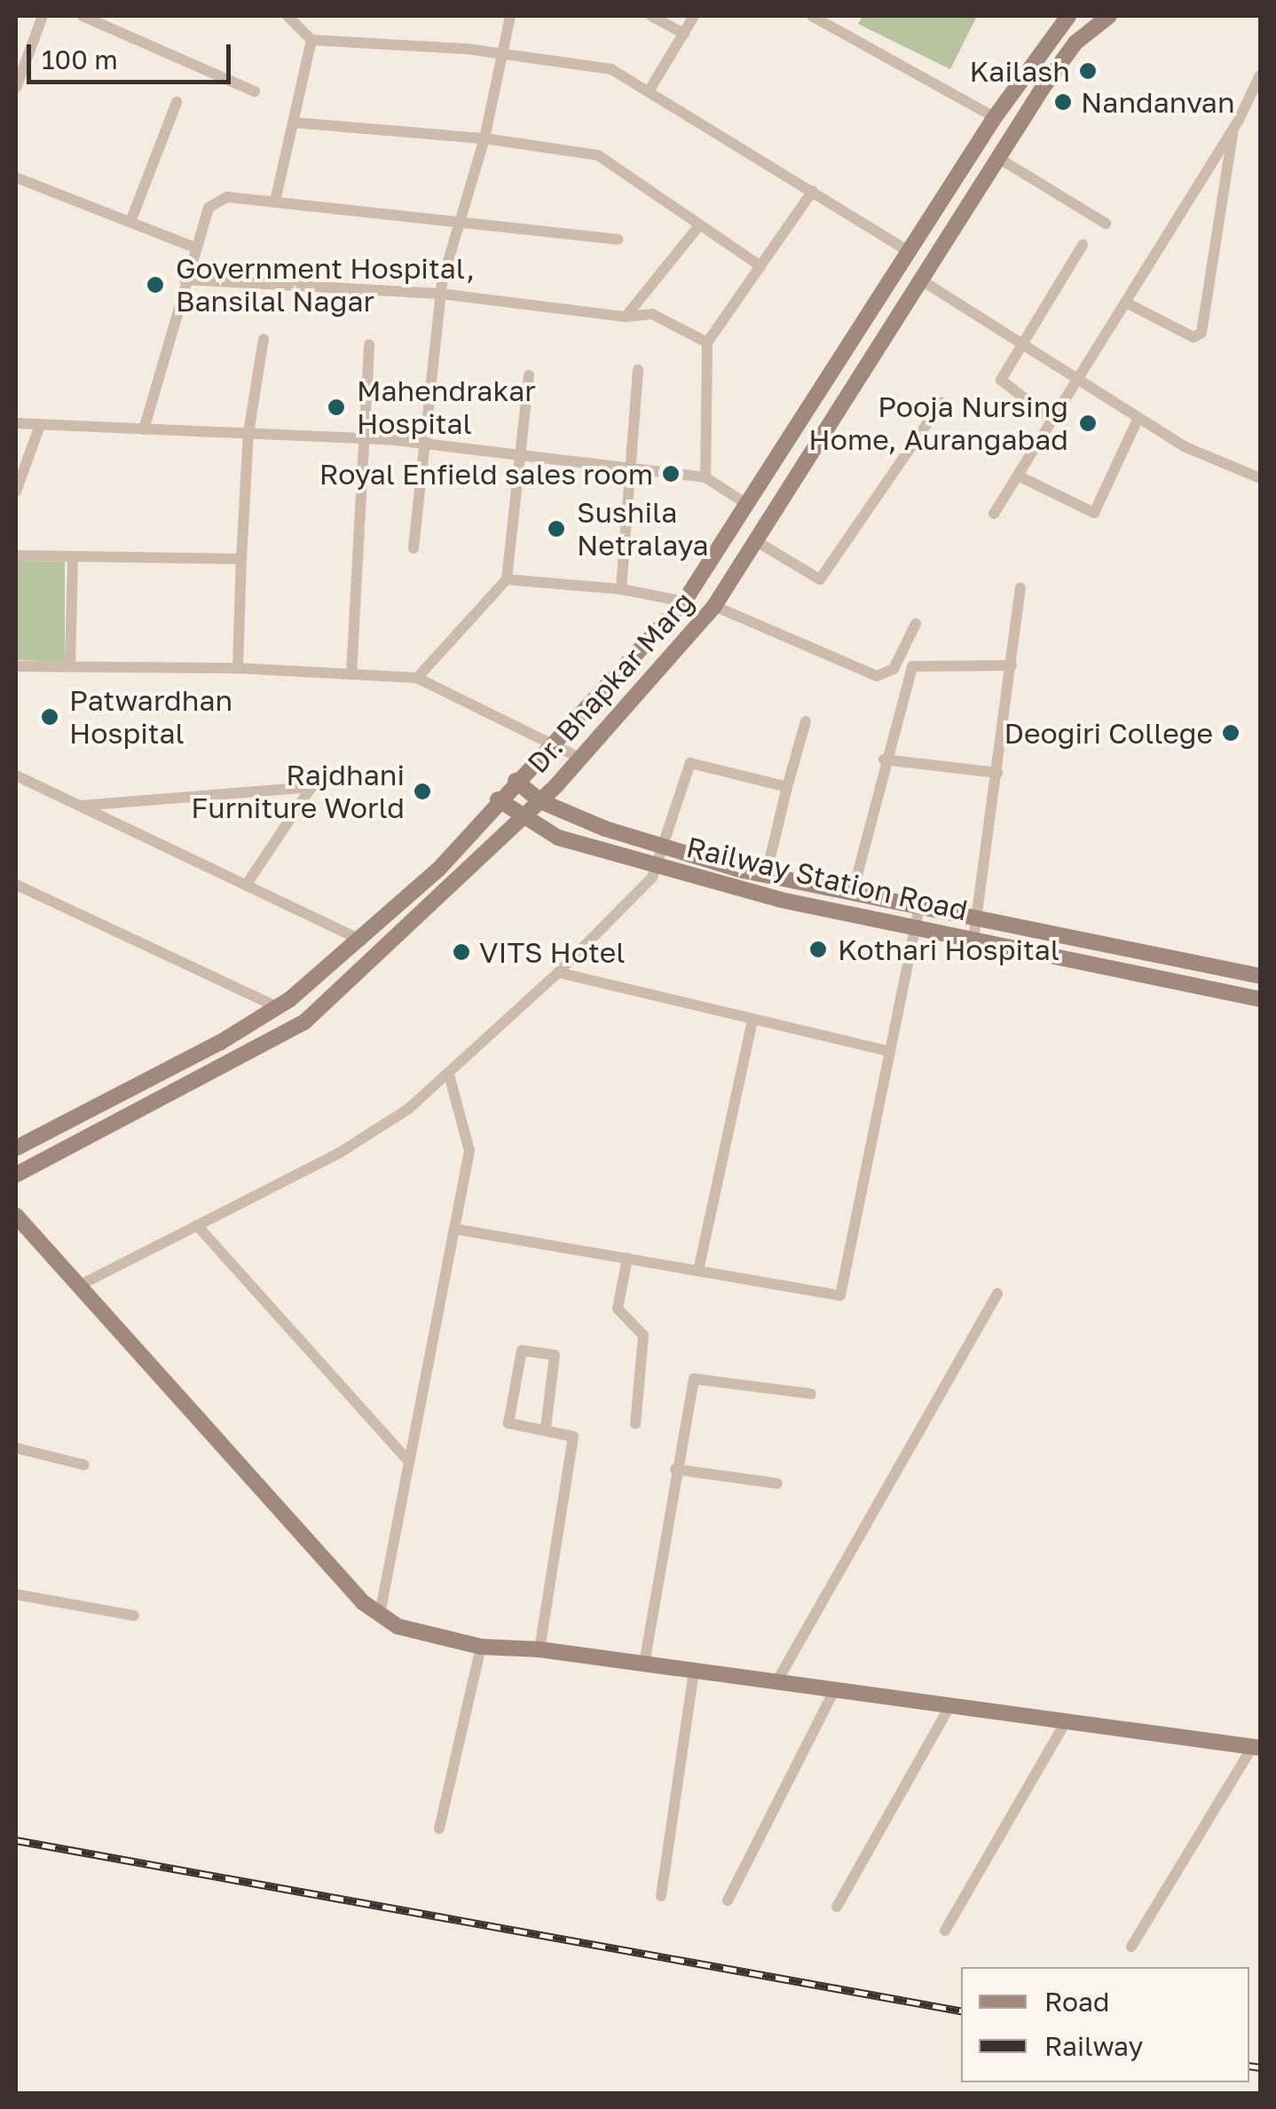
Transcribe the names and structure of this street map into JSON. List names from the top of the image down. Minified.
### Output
{"streets":{"main road":["Dr. Bhapkar Marg","Railway Station Road"]},"crossings":[["Dr. Bhapkar Marg","Railway Station Road"]],"places":["Kailash","Nandanvan","Government Hospital, Bansilal Nagar","Mahendrakar Hospital","Pooja Nursing Home, Aurangabad","Royal Enfield sales room","Sushila Netralaya","Patwardhan Hospital","Deogiri College","Rajdhani Furniture World","Kothari Hospital","VITS Hotel"],"legend":["Road","Railway"],"scale_bar":"100 m"}
